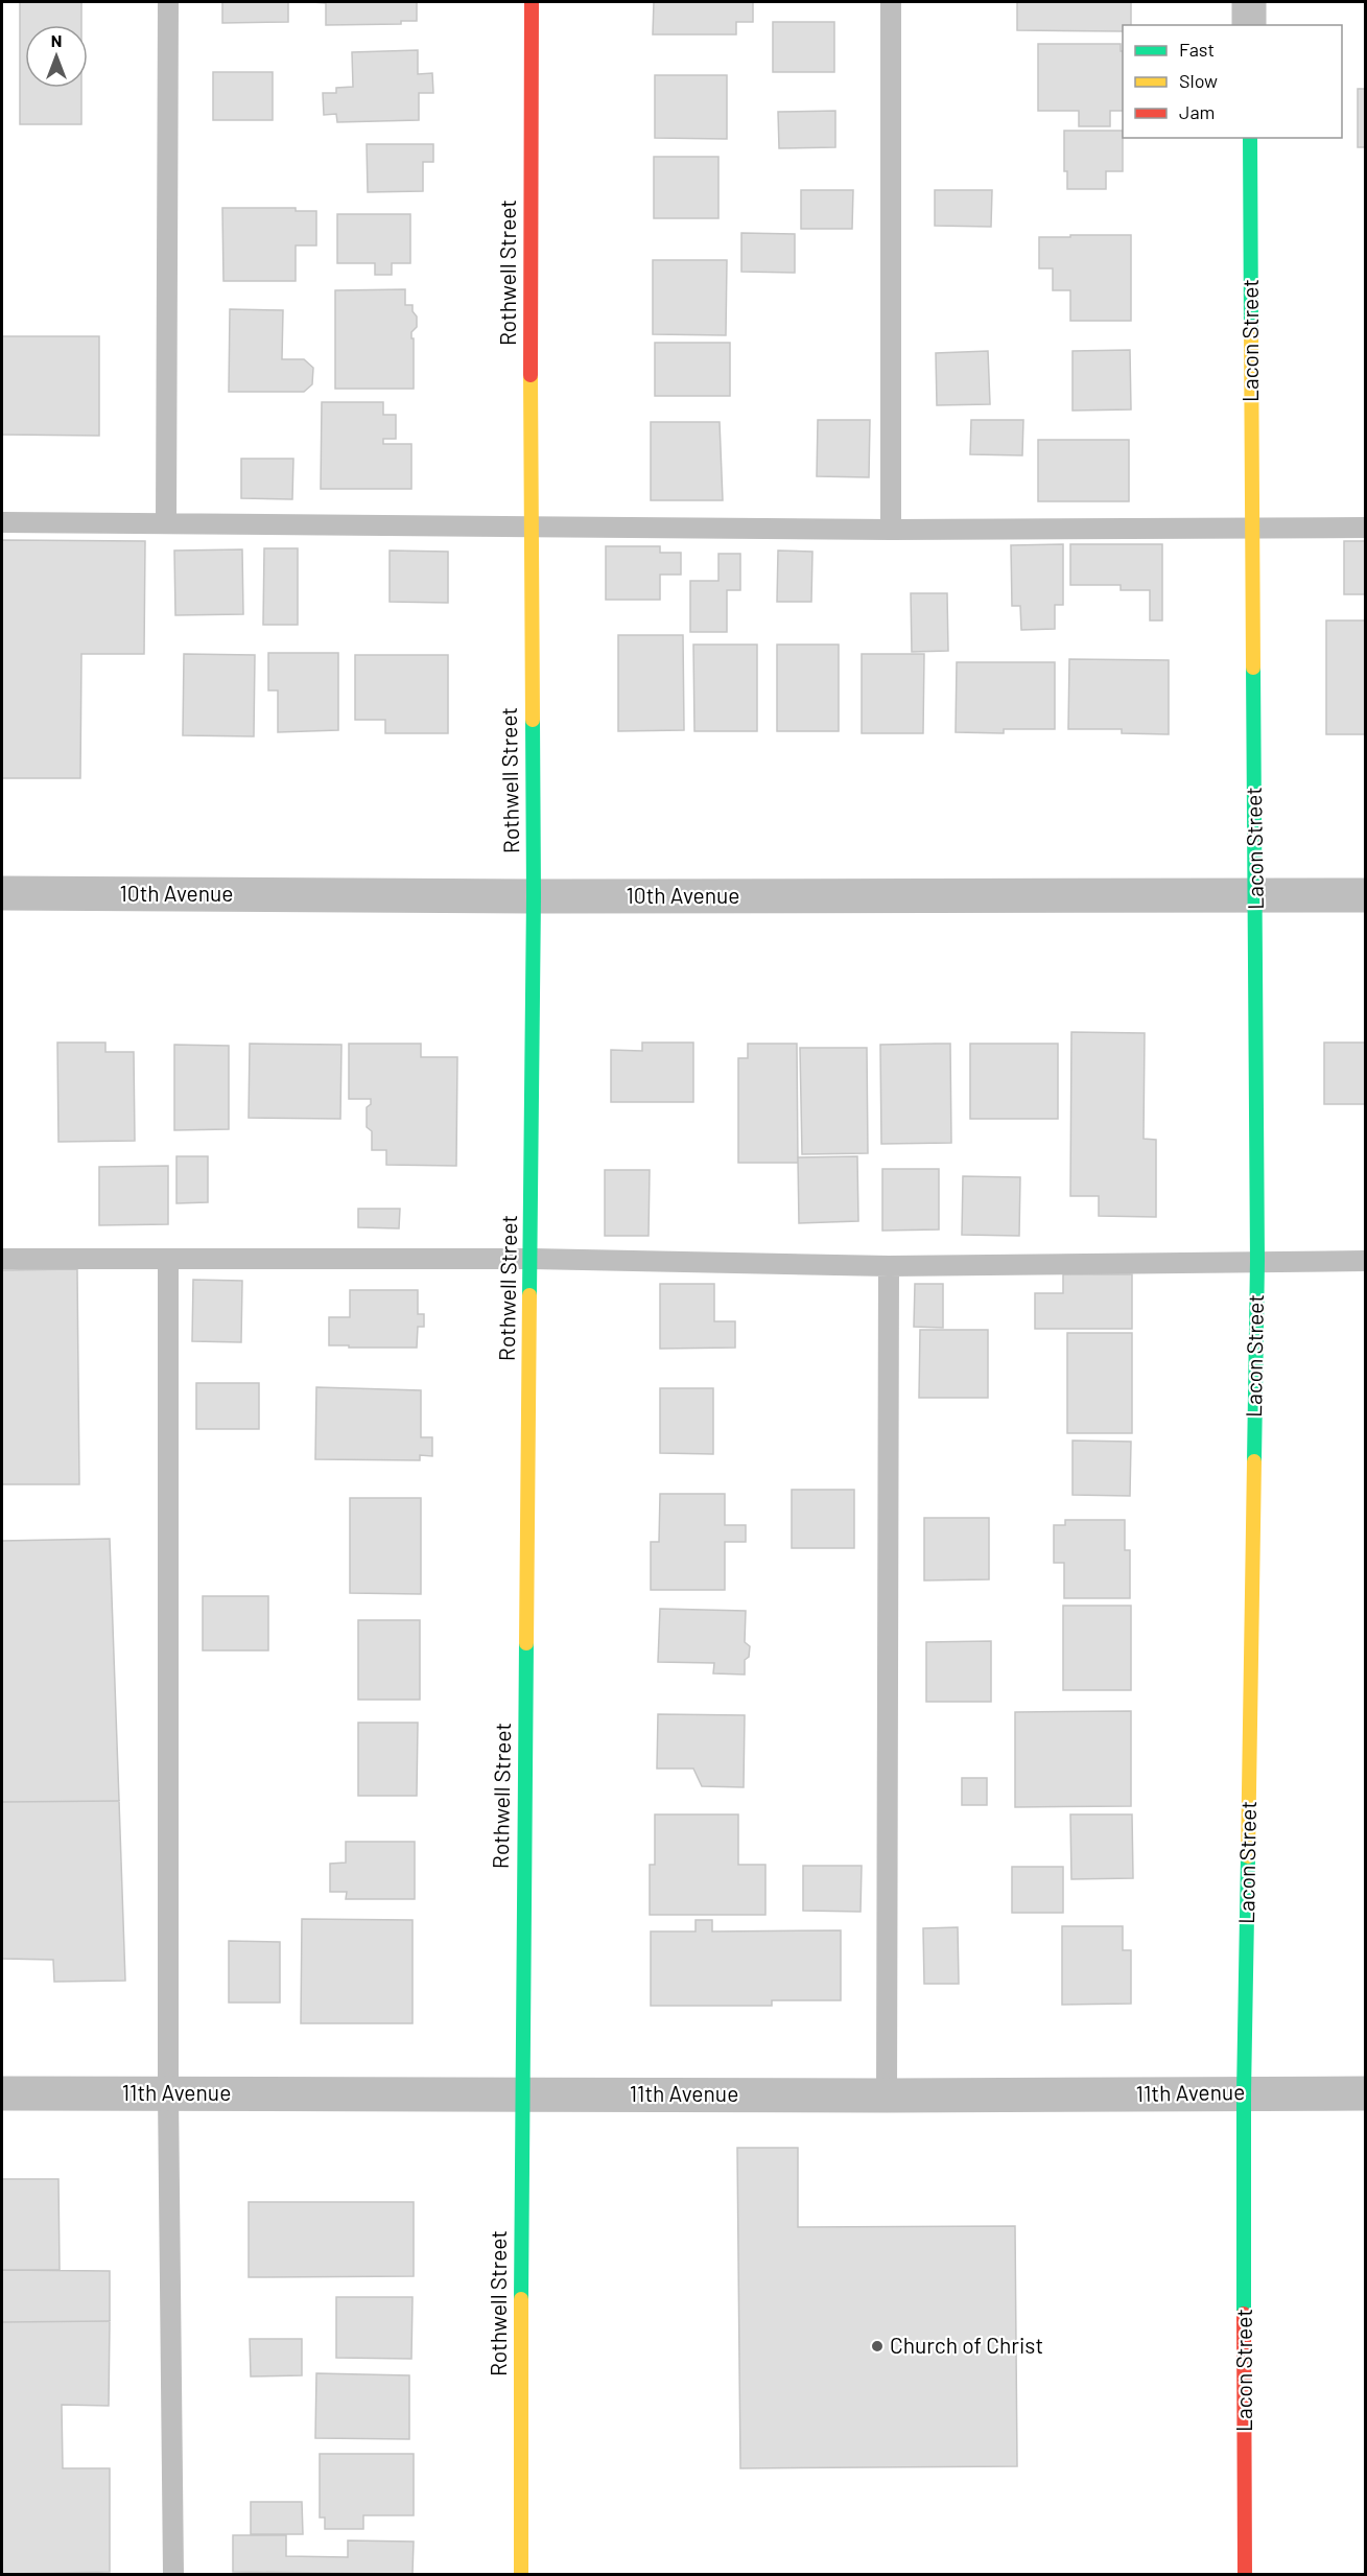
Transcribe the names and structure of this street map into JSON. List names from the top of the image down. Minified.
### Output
{"streets":{"street":["Rothwell Street","Lacon Street","10th Avenue","11th Avenue"]},"crossings":[["Rothwell Street","10th Avenue"],["Rothwell Street","11th Avenue"],["Lacon Street","10th Avenue"],["Lacon Street","11th Avenue"]],"places":["Church of Christ"],"legend":["Fast","Slow","Jam"],"north":"top"}
